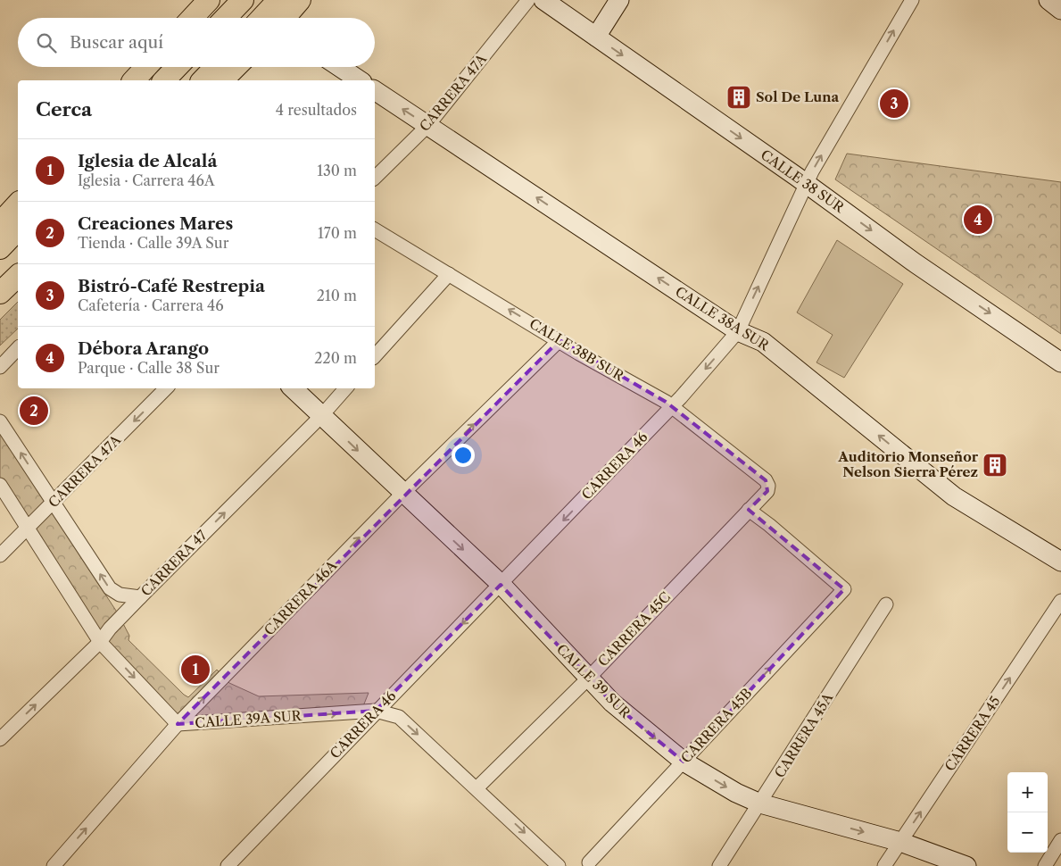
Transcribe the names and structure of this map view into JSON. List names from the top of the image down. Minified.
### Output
{"streets":{"street":["CARRERA 47A","CALLE 38 SUR","CALLE 38A SUR","CALLE 38B SUR","CARRERA 46","CARRERA 47","CARRERA 46A","CARRERA 45C","CALLE 39 SUR","CALLE 39A SUR","CARRERA 45B","CARRERA 45","CARRERA 45A"]},"crossings":[["CARRERA 47A","CALLE 38A SUR"],["CARRERA 47A","CALLE 39A SUR"],["CALLE 38 SUR","CARRERA 46"],["CALLE 38A SUR","CARRERA 46"],["CALLE 38B SUR","CARRERA 46"],["CALLE 38B SUR","CARRERA 46A"],["CALLE 38B SUR","CARRERA 45C"],["CARRERA 46","CALLE 39 SUR"],["CARRERA 46","CALLE 39A SUR"],["CARRERA 47","CALLE 39 SUR"],["CARRERA 47","CALLE 39A SUR"],["CARRERA 46A","CALLE 39 SUR"],["CARRERA 46A","CALLE 39A SUR"],["CARRERA 45C","CALLE 39 SUR"],["CARRERA 45C","CALLE 39A SUR"],["CARRERA 45C","CARRERA 45B"],["CALLE 39 SUR","CARRERA 45B"],["CALLE 39 SUR","CARRERA 45"],["CALLE 39 SUR","CARRERA 45A"]],"one_way":["CALLE 38 SUR","CALLE 38A SUR","CARRERA 47","CARRERA 46A","CALLE 39 SUR","CALLE 39A SUR","CARRERA 45"],"places":{"building":["Sol De Luna","Auditorio Monseñor Nelson Sierra Pérez"]},"page":{"search":"Buscar aquí","heading":["Cerca","4 resultados"],"pins":["3","4","2","1"],"list":[{"mark":"1","name":"Iglesia de Alcalá","note":"Iglesia · Carrera 46A","value":"130 m"},{"mark":"2","name":"Creaciones Mares","note":"Tienda · Calle 39A Sur","value":"170 m"},{"mark":"3","name":"Bistró-Café Restrepia","note":"Cafetería · Carrera 46","value":"210 m"},{"mark":"4","name":"Débora Arango","note":"Parque · Calle 38 Sur","value":"220 m"}],"map_buttons":["+","−"]}}
